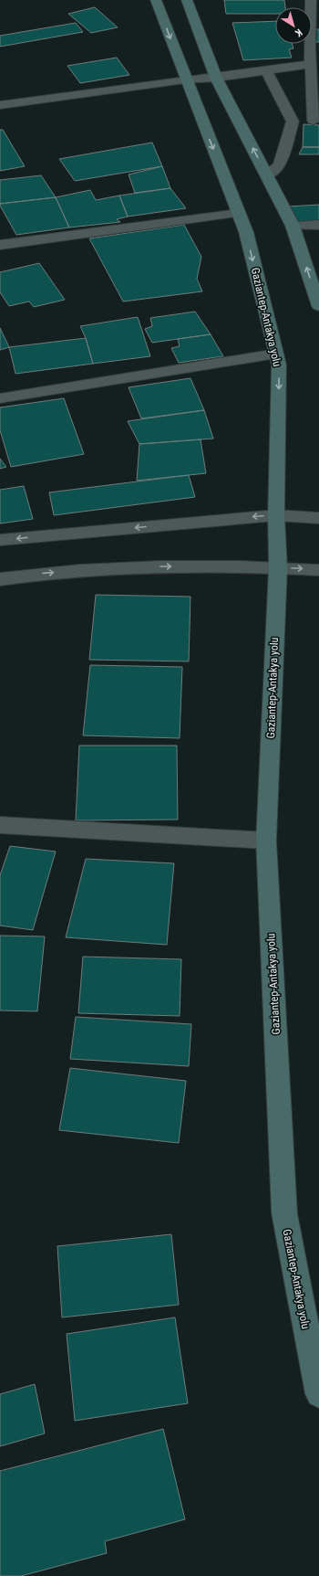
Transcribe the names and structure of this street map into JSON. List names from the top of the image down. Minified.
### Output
{"streets":{"main road":["Gaziantep-Antakya yolu"]},"north":"bottom right"}
